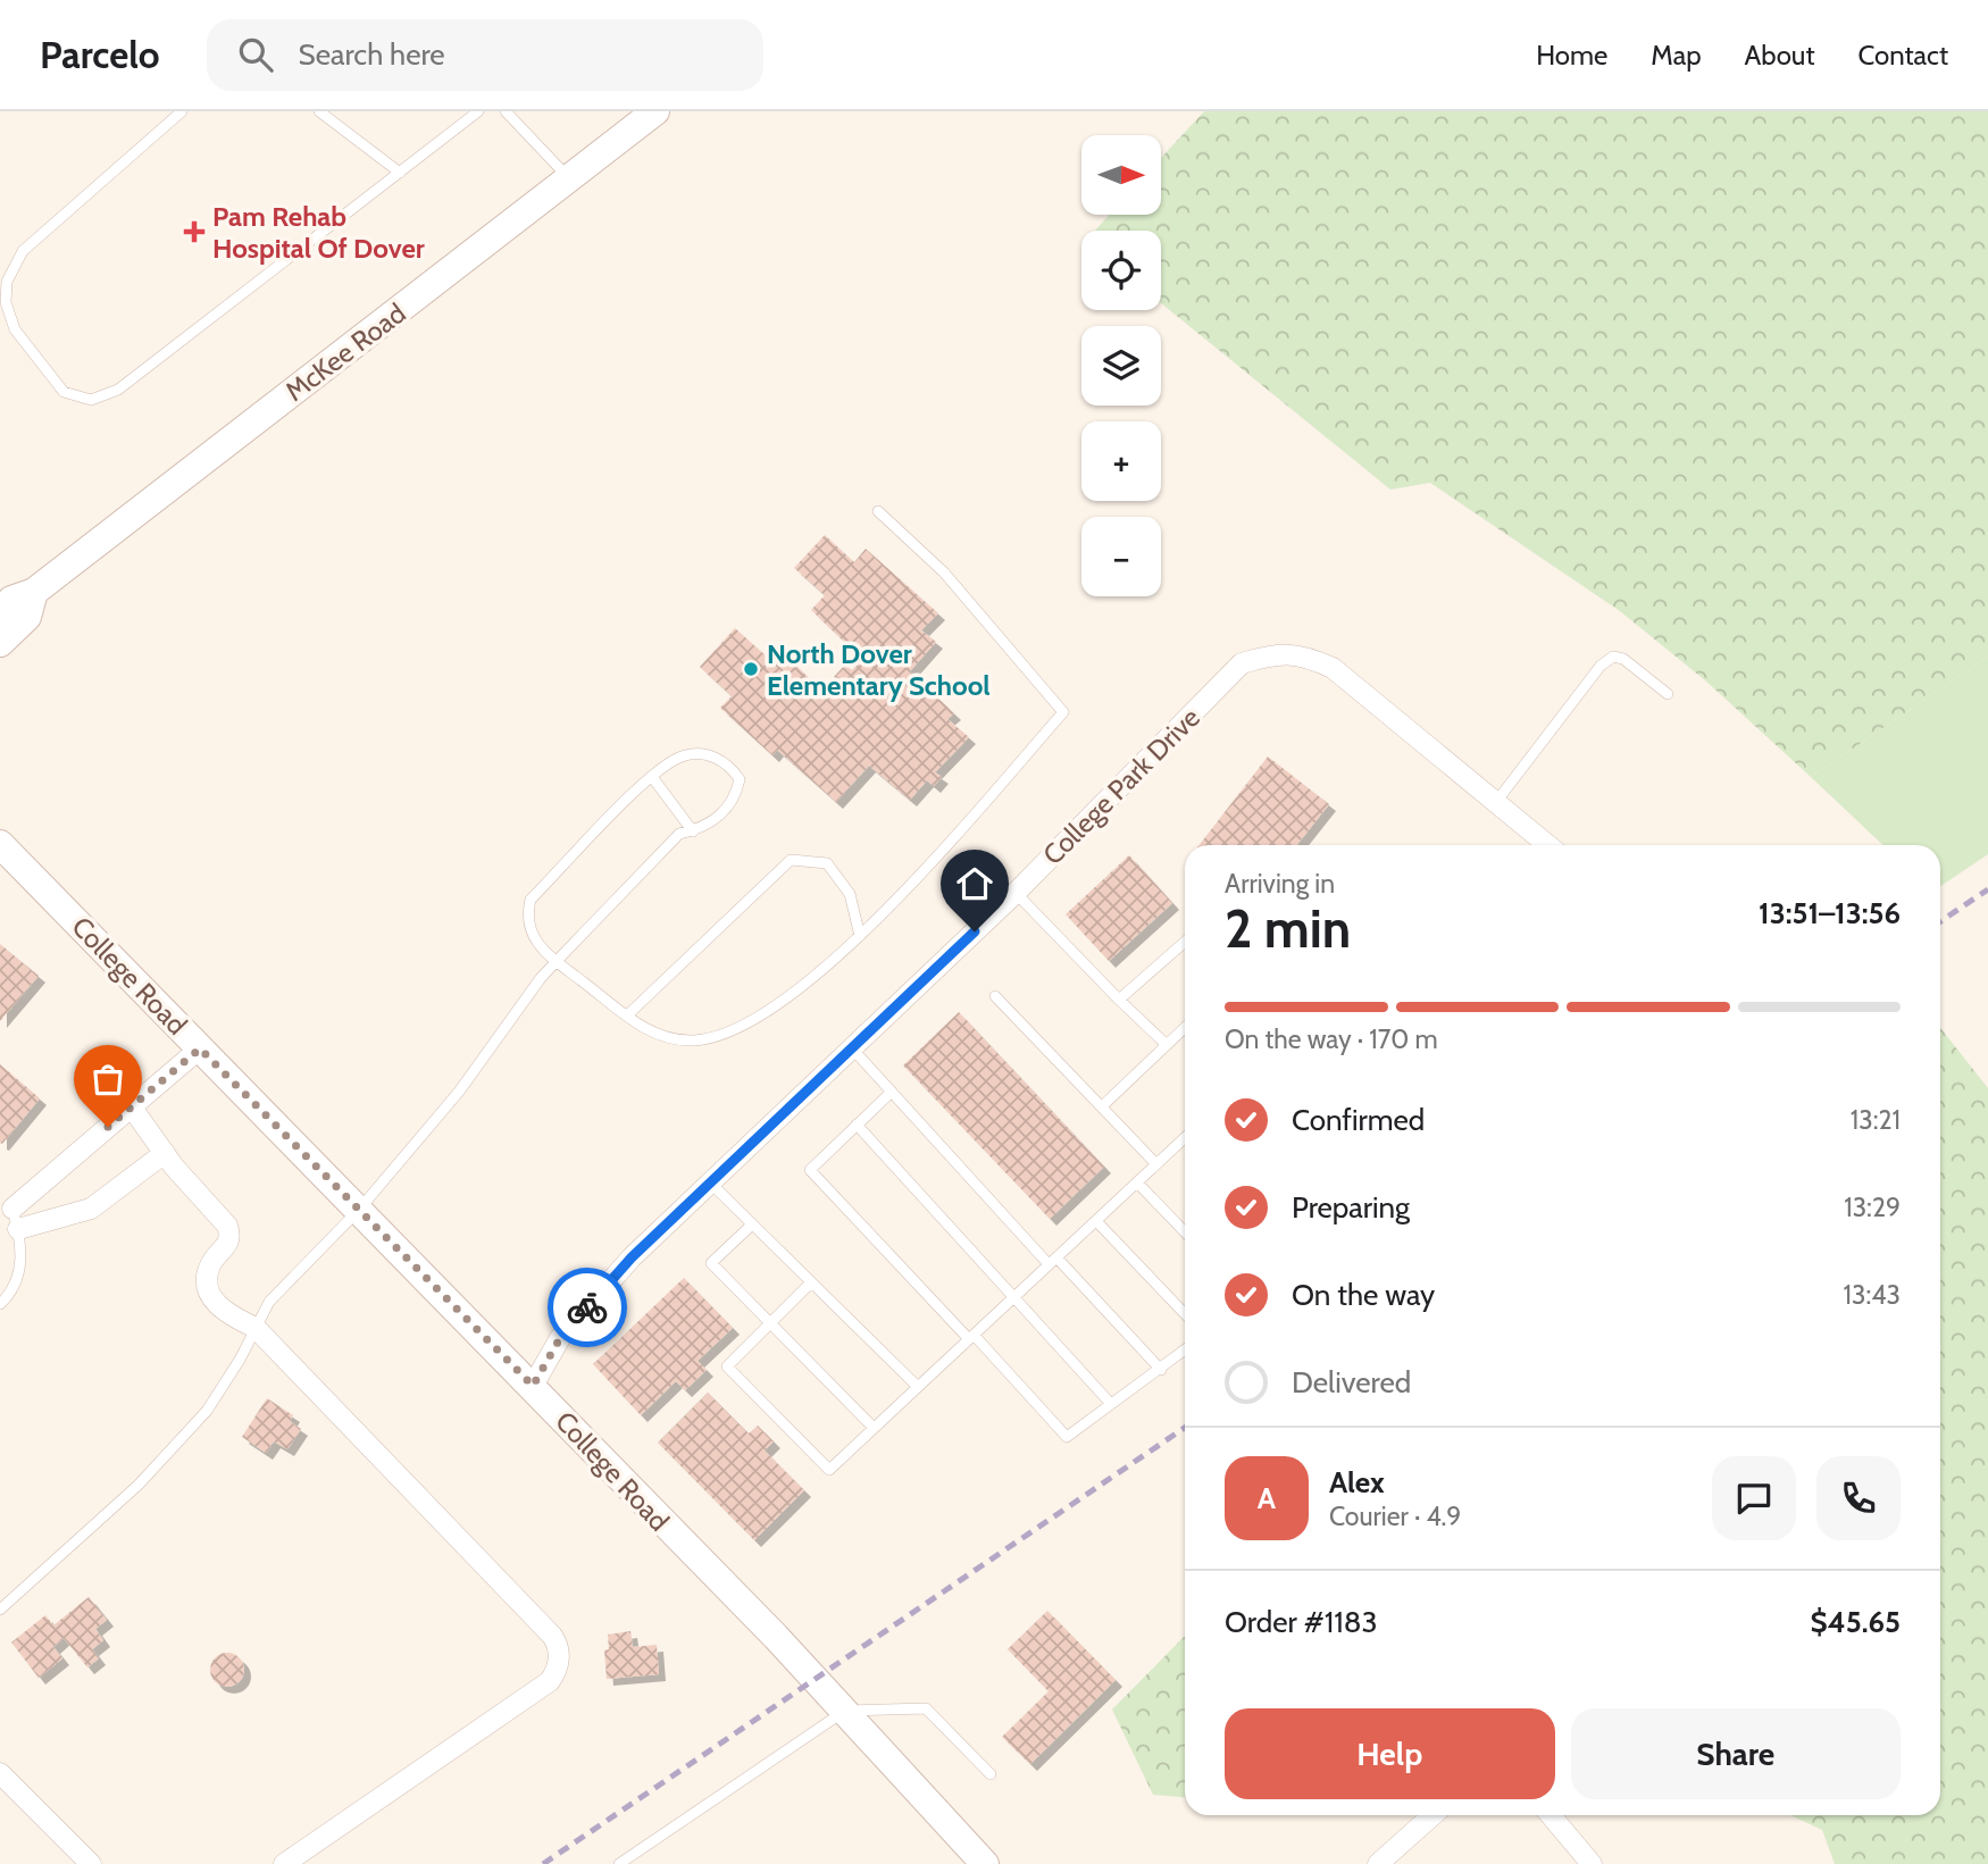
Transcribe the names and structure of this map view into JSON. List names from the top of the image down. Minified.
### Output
{"streets":{"street":["McKee Road","College Park Drive","College Road"]},"crossings":[["College Park Drive","College Road"]],"places":{"health":["Pam Rehab Hospital Of Dover"],"other":["North Dover Elementary School"]},"north":"right","page":{"header":"Parcelo","search":"Search here","nav":["Home","Map","About","Contact"],"map_buttons":["+","−"],"heading":["2 min","Arriving in","13:51–13:56"],"panel":["Alex","Courier · 4.9","Order #1183","$45.65"],"bar":"On the way · 170 m","list":[["Confirmed","13:21"],["Preparing","13:29"],["On the way","13:43"],"Delivered"],"round":"A","buttons":["Help","Share"]}}
